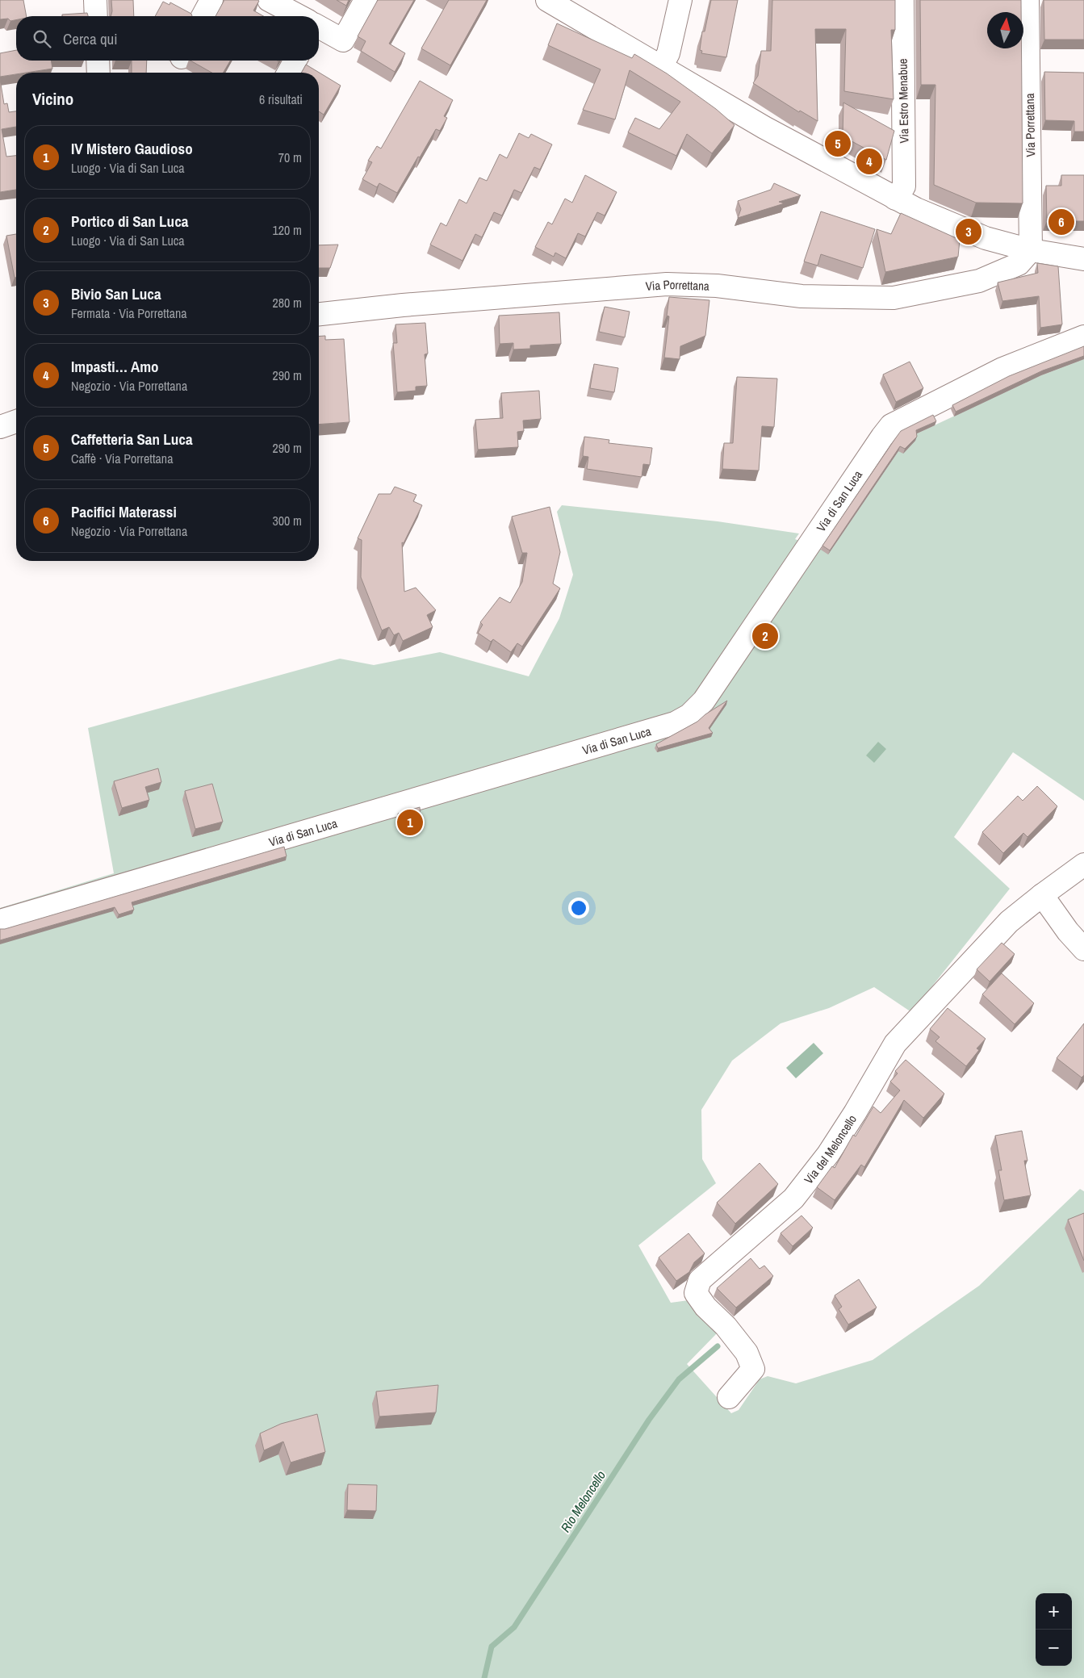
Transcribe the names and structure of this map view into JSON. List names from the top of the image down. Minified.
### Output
{"streets":{"street":["Via Estro Menabue","Via Porrettana","Via di San Luca","Via del Meloncello"]},"water":["Rio Meloncello"],"north":"top","page":{"search":"Cerca qui","heading":["Vicino","6 risultati"],"list":[{"mark":"1","name":"IV Mistero Gaudioso","note":"Luogo · Via di San Luca","value":"70 m"},{"mark":"2","name":"Portico di San Luca","note":"Luogo · Via di San Luca","value":"120 m"},{"mark":"3","name":"Bivio San Luca","note":"Fermata · Via Porrettana","value":"280 m"},{"mark":"4","name":"Impasti… Amo","note":"Negozio · Via Porrettana","value":"290 m"},{"mark":"5","name":"Caffetteria San Luca","note":"Caffè · Via Porrettana","value":"290 m"},{"mark":"6","name":"Pacifici Materassi","note":"Negozio · Via Porrettana","value":"300 m"}],"pins":["5","4","6","3","2","1"],"map_buttons":["+","−"]}}
